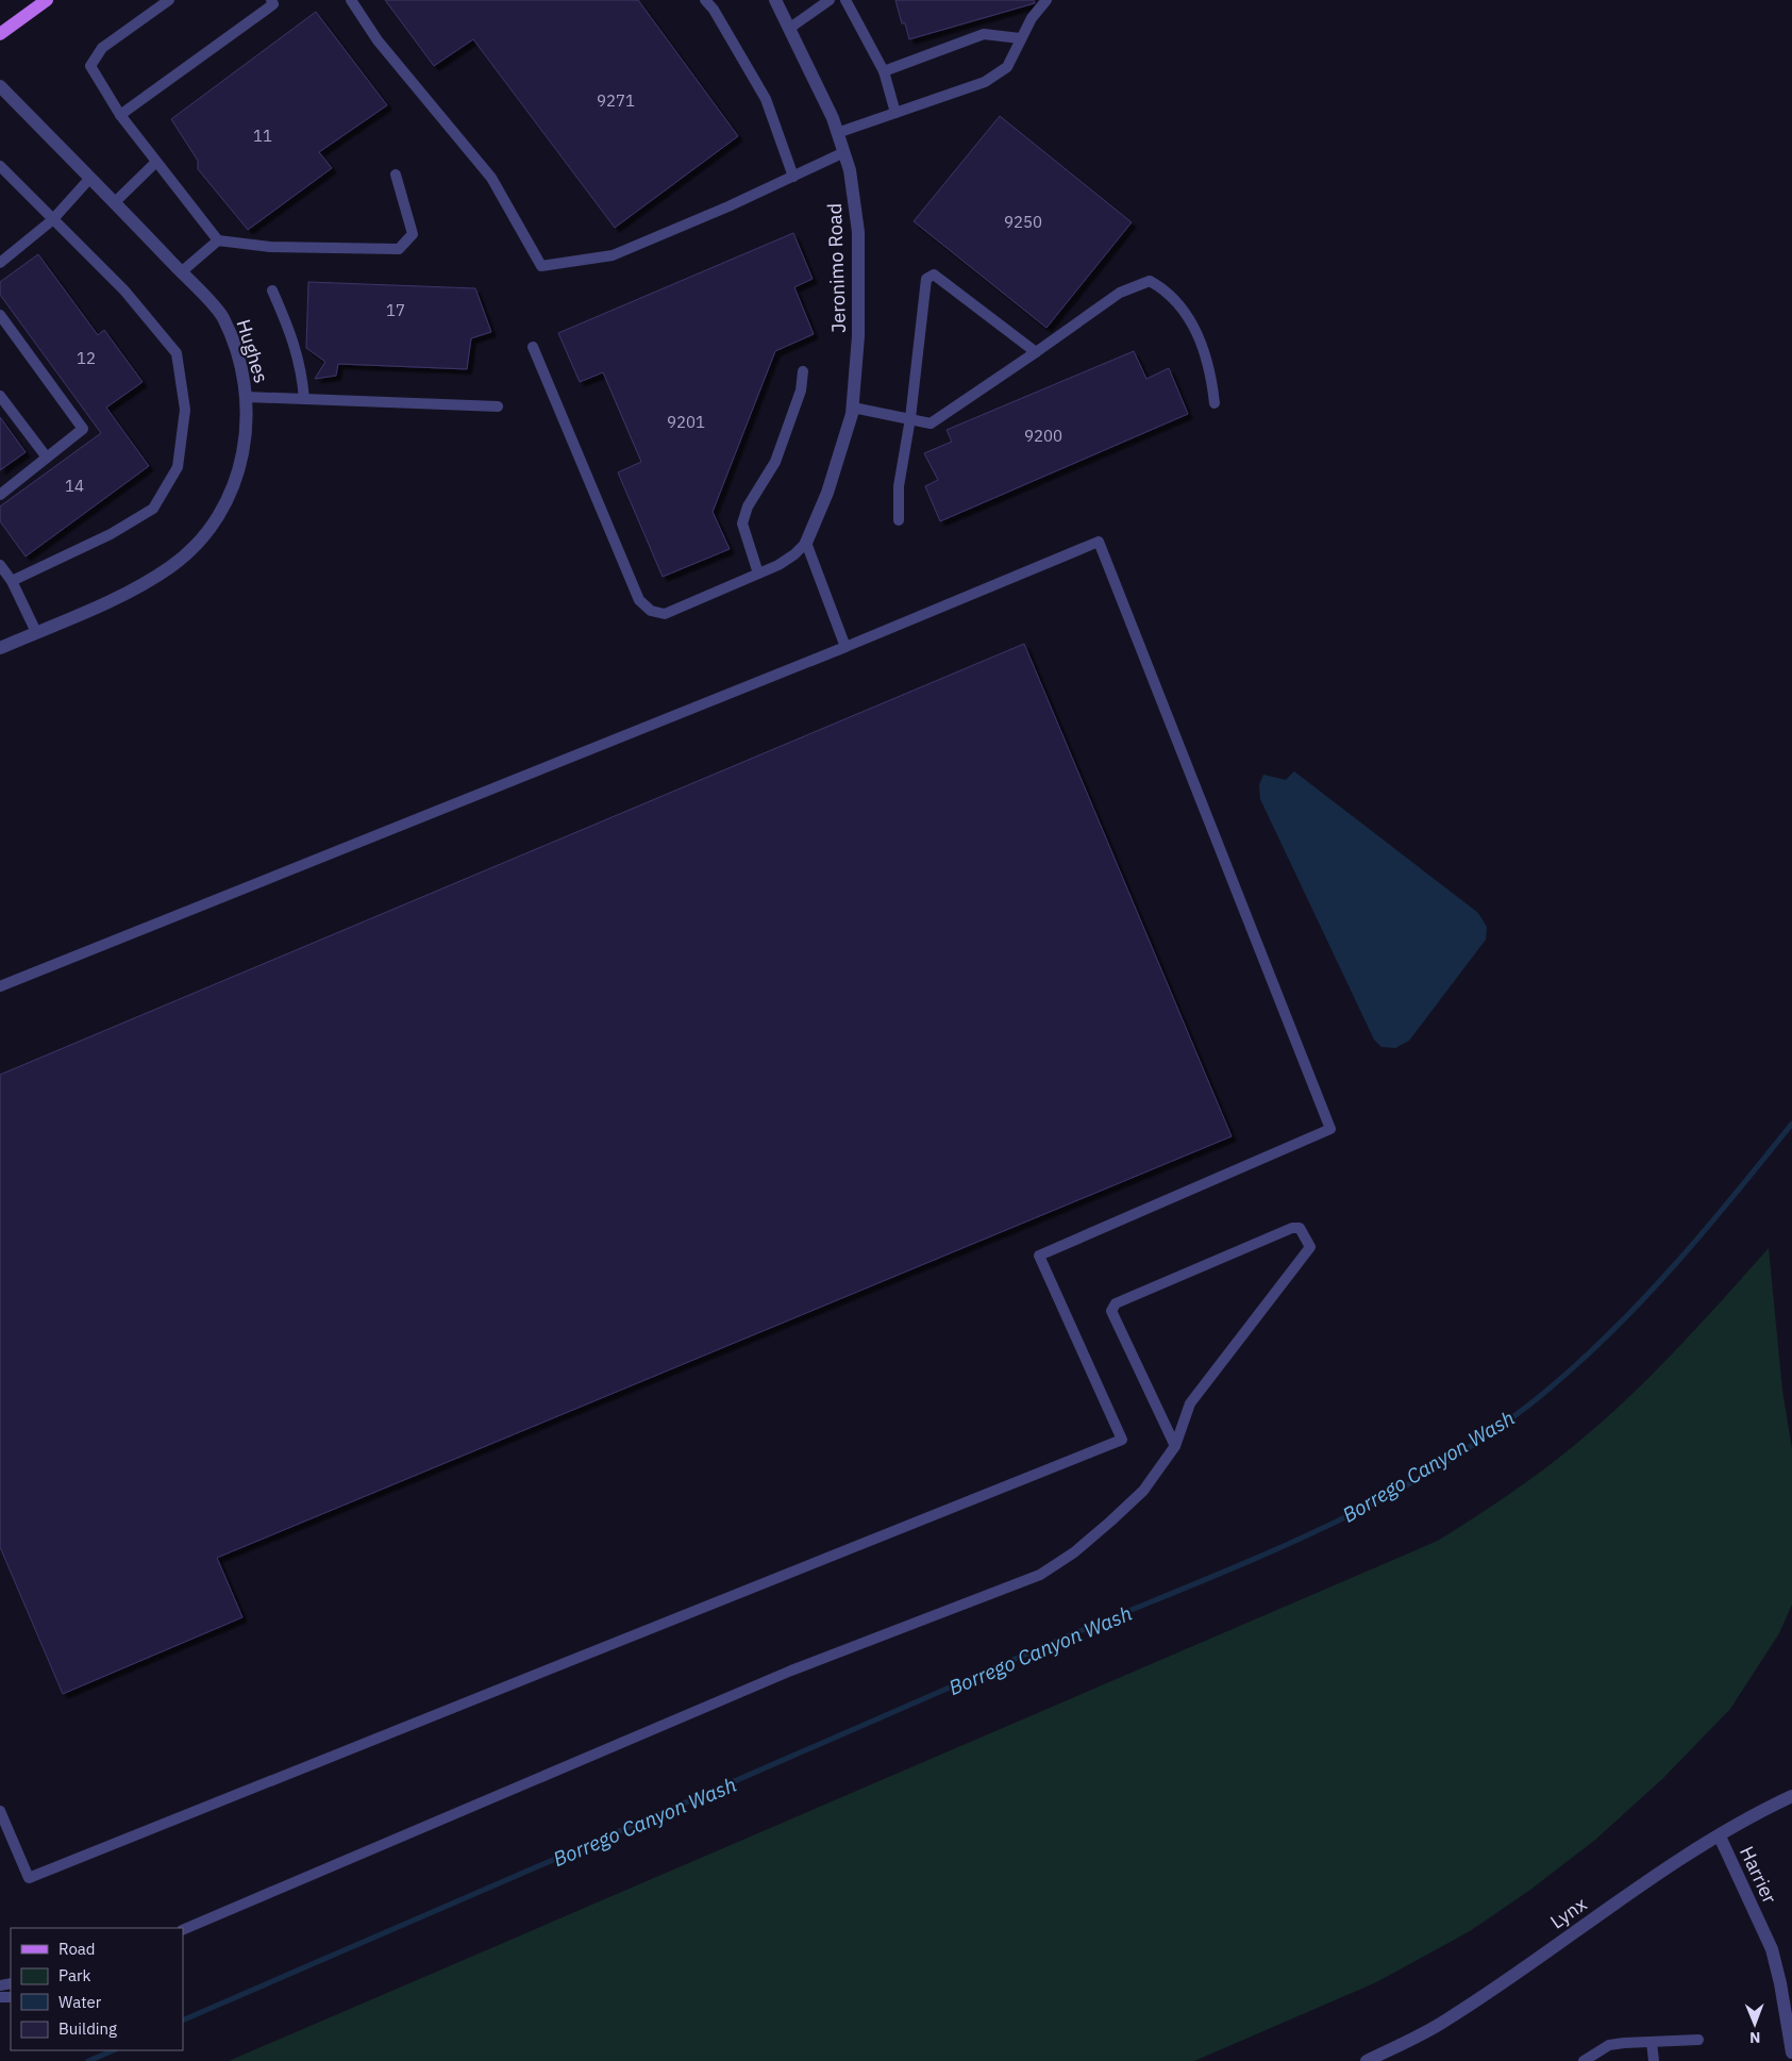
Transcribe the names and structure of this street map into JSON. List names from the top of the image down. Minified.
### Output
{"streets":{"street":["Jeronimo Road","Hughes","Harrier","Lynx"]},"crossings":[["Harrier","Lynx"]],"water":["Borrego Canyon Wash"],"house_numbers":["9271","11","9250","17","12","9201","9200","14"],"legend":["Road","Park","Water","Building"],"north":"bottom"}
